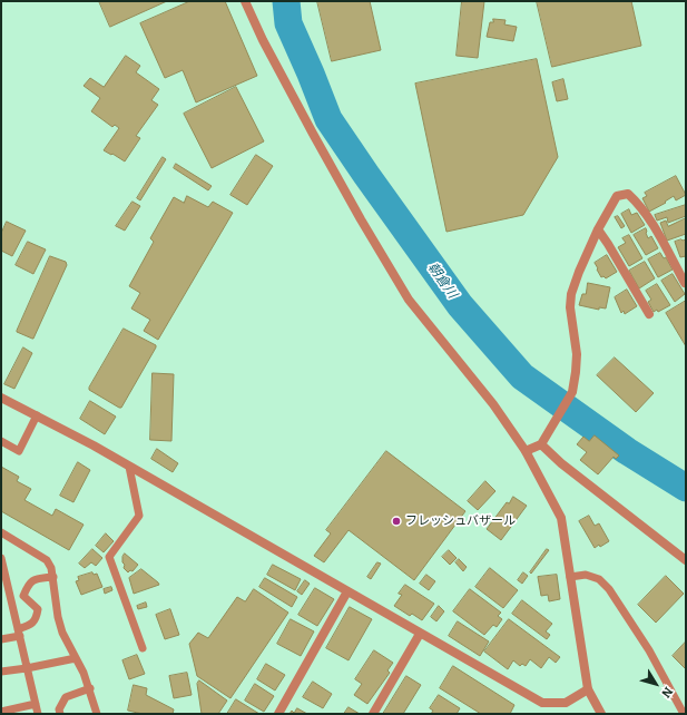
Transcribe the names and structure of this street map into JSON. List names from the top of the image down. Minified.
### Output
{"water":["朝倉川"],"places":["フレッシュバザール"],"north":"bottom right"}
